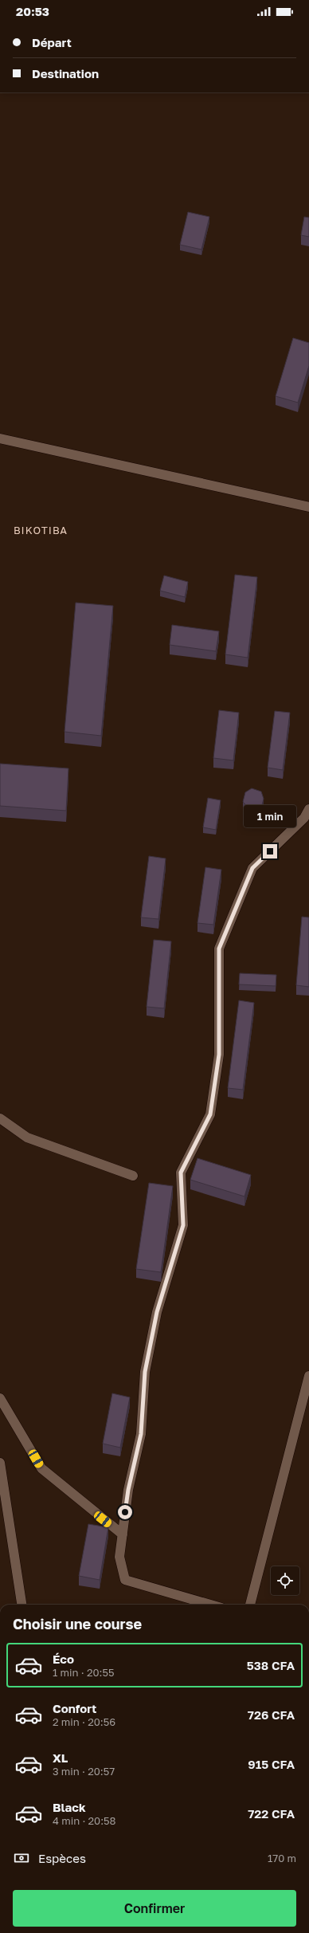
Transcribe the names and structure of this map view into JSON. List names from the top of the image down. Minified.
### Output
{"districts":["BIKOTIBA"],"page":{"status":"20:53","banner":["Départ","Destination"],"bubble":"1 min","heading":"Choisir une course","list":[{"name":"Éco","note":"1 min · 20:55","value":"538 CFA"},{"name":"Confort","note":"2 min · 20:56","value":"726 CFA"},{"name":"XL","note":"3 min · 20:57","value":"915 CFA"},{"name":"Black","note":"4 min · 20:58","value":"722 CFA"}],"pay":["Espèces","170 m"],"buttons":"Confirmer"}}
